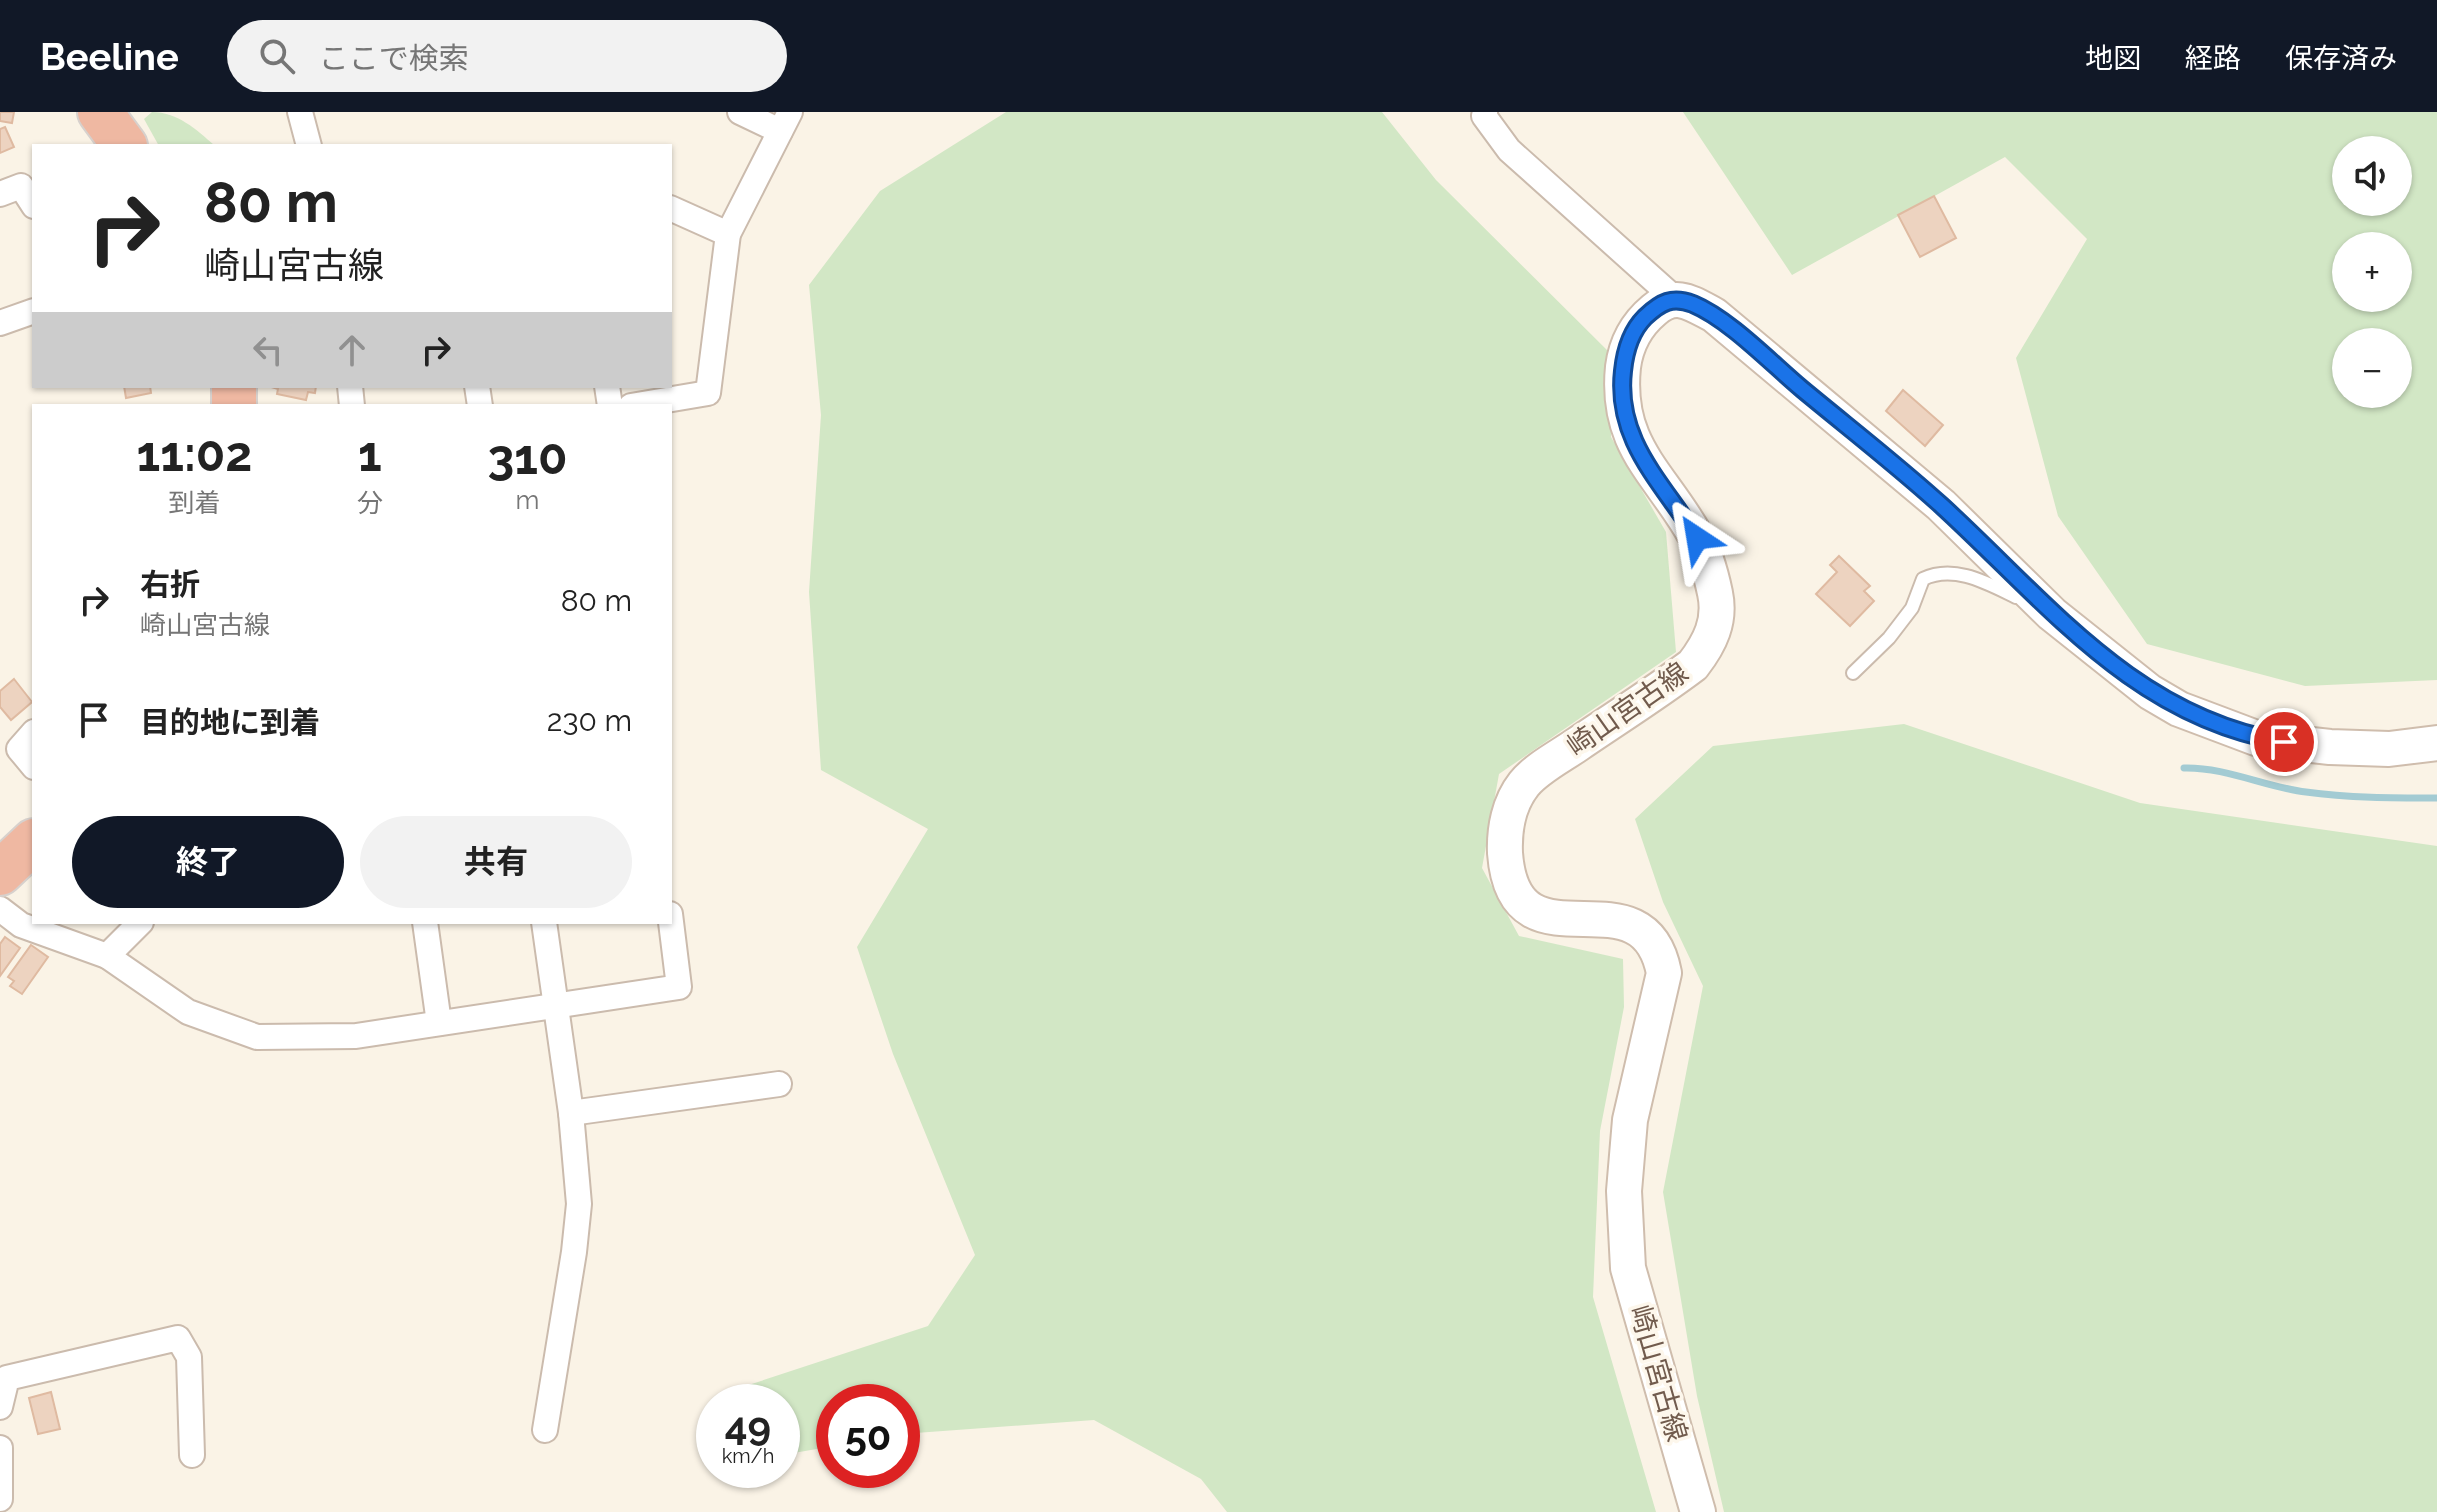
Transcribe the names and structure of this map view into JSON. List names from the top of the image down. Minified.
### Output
{"streets":{"main road":["崎山宮古線"]},"page":{"header":"Beeline","search":"ここで検索","nav":["地図","経路","保存済み"],"map_buttons":["+","−"],"turn":["80 m","崎山宮古線"],"eta":["11:02","到着","1","分","310","m"],"list":[{"name":"右折","note":"崎山宮古線","value":"80 m"},{"name":"目的地に到着","value":"230 m"}],"buttons":["終了","共有"],"speed":"49 km/h","limit":"50"}}
